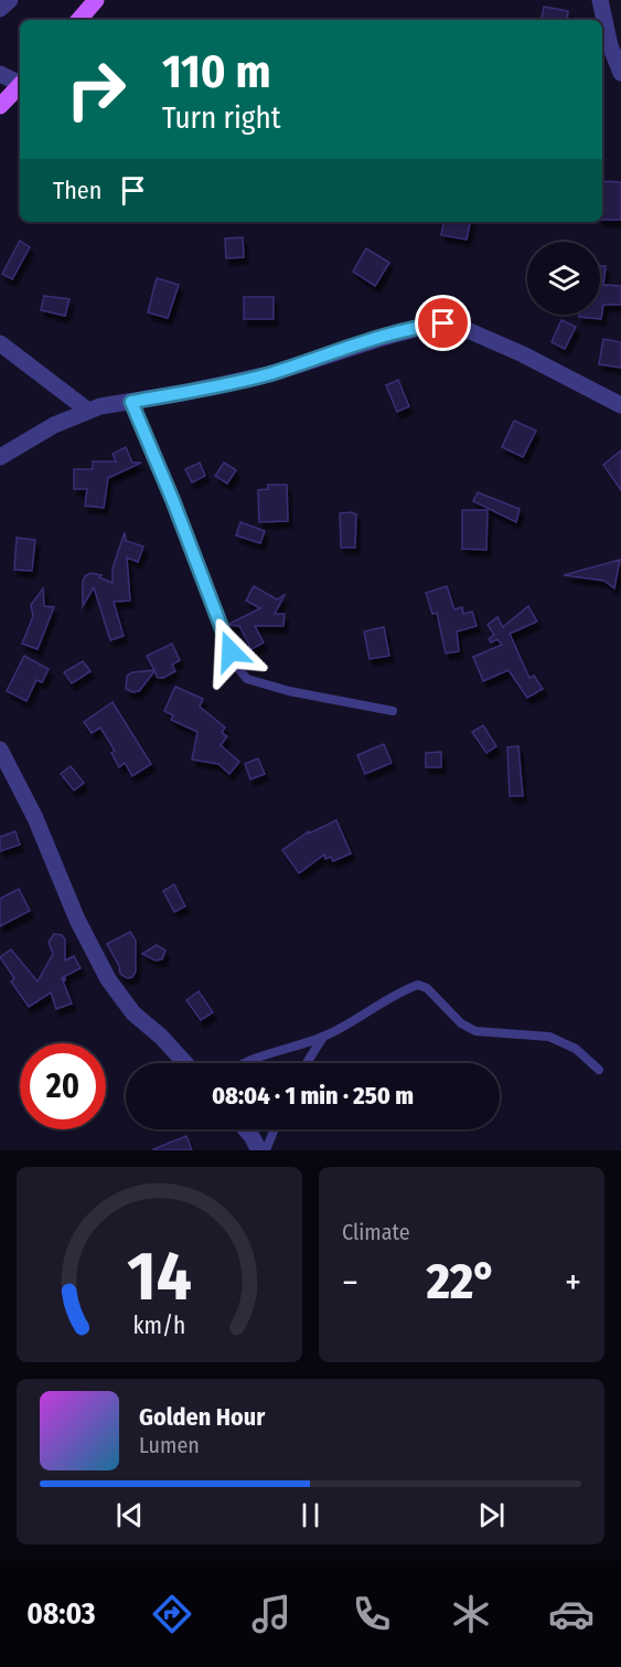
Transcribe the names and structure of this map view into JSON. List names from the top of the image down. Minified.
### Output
{"page":{"turn":["110 m","Turn right"],"then":"Then","limit":"20","trip":"08:04 · 1 min · 250 m","tile":"Climate","heat":["−","22°","+"],"song":["Golden Hour","Lumen"],"tabs":"08:03","gauge":["14","km/h"]}}
